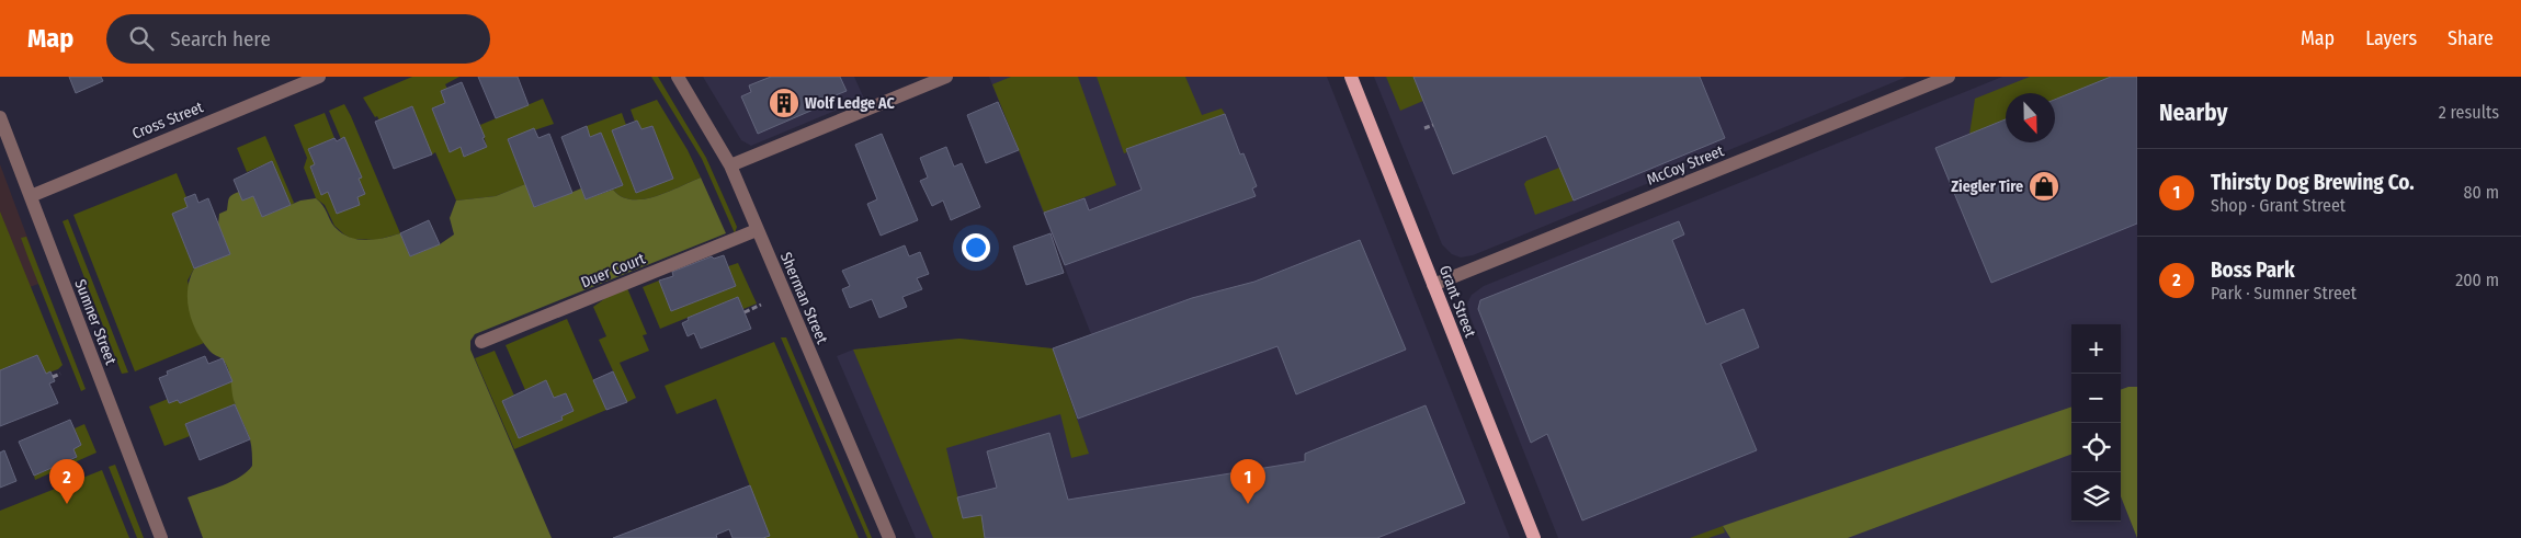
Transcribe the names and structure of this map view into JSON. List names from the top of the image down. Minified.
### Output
{"streets":{"main road":["Grant Street"],"street":["Cross Street","McCoy Street","Duer Court","Sherman Street","Sumner Street"]},"crossings":[["Cross Street","Sumner Street"],["McCoy Street","Grant Street"],["Duer Court","Sherman Street"]],"places":{"building":["Wolf Ledge AC"],"shop":["Ziegler Tire"]},"north":"bottom","page":{"header":"Map","search":"Search here","nav":["Map","Layers","Share"],"heading":["Nearby","2 results"],"list":[{"mark":"1","name":"Thirsty Dog Brewing Co.","note":"Shop · Grant Street","value":"80 m"},{"mark":"2","name":"Boss Park","note":"Park · Sumner Street","value":"200 m"}],"map_buttons":["+","−"],"pins":["1","2"]}}
